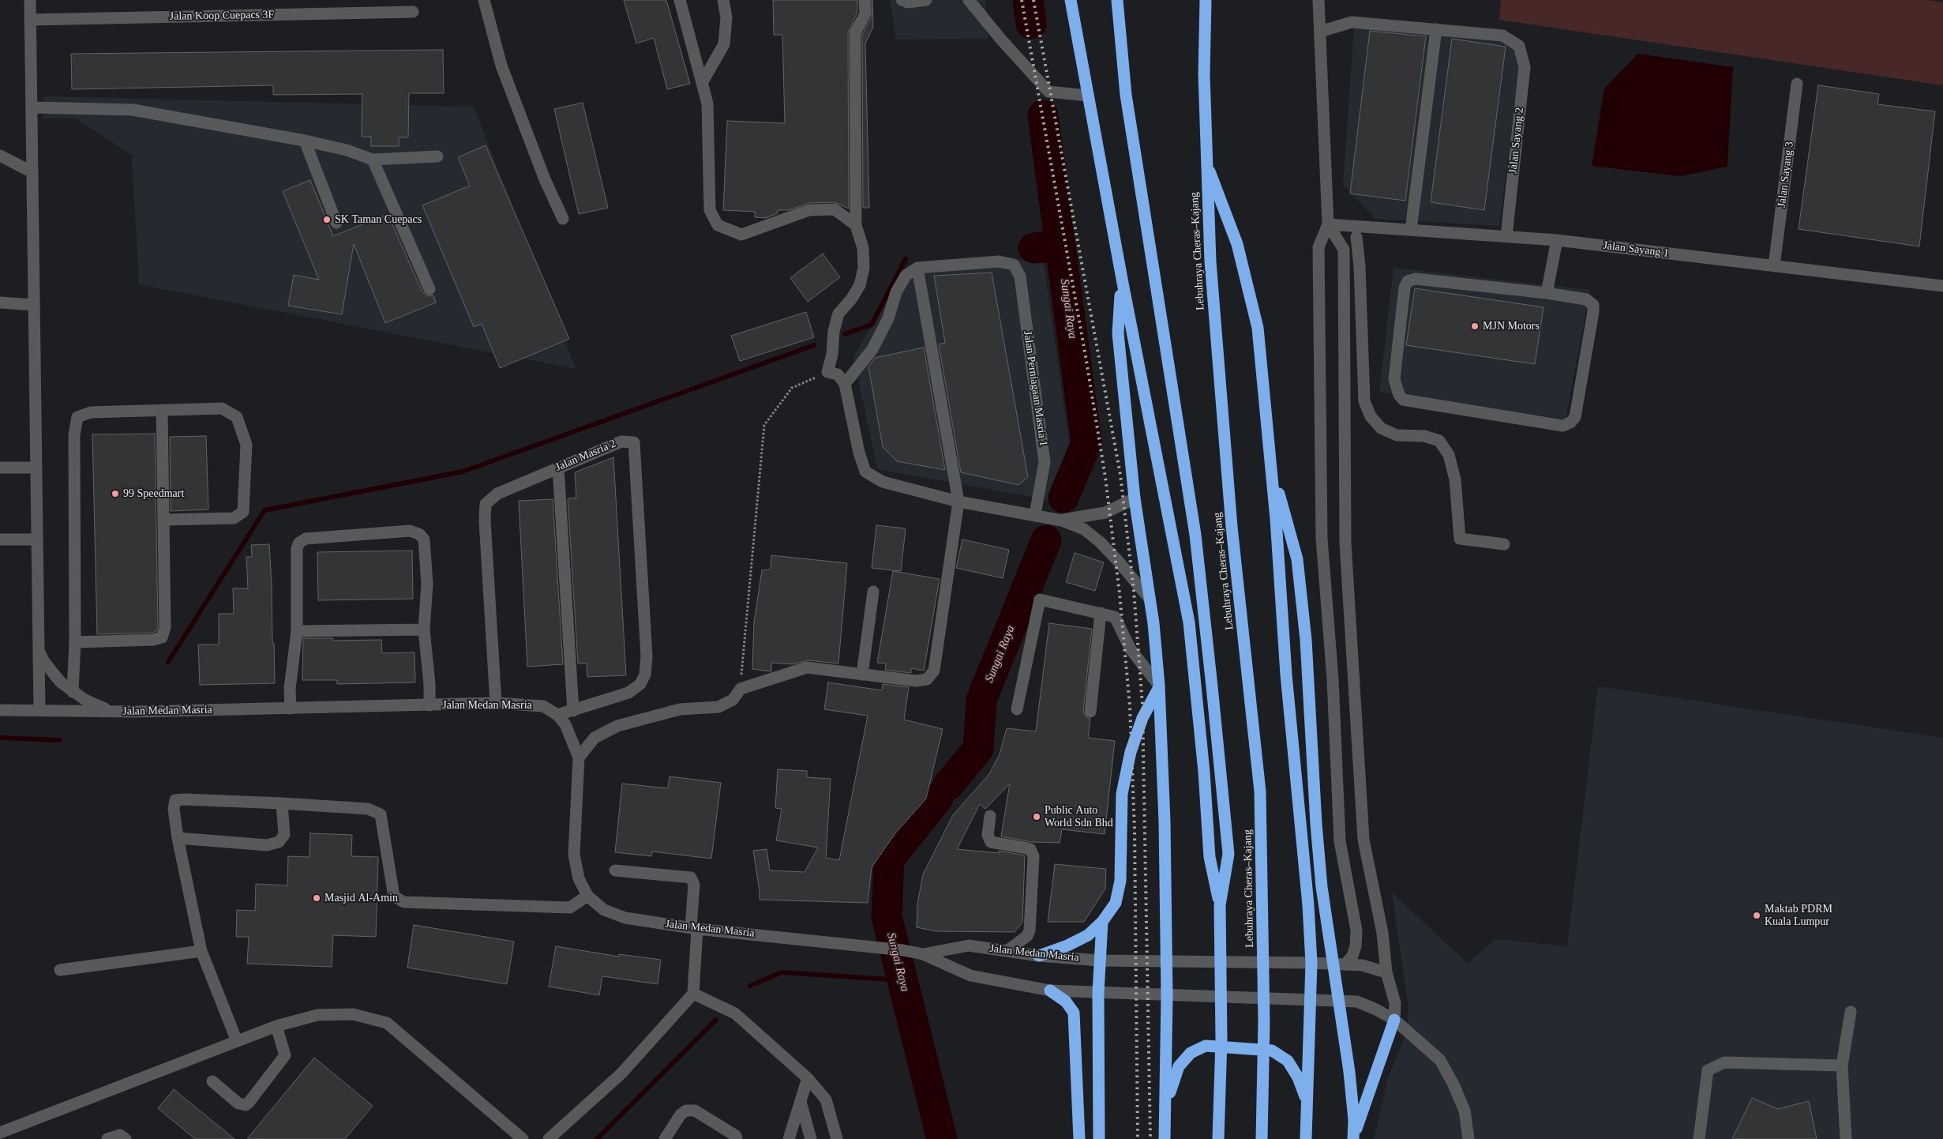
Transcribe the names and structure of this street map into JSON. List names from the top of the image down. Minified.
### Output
{"streets":{"highway":["Lebuhraya Cheras–Kajang"],"street":["Jalan Koop Cuepacs 3F","Jalan Sayang 2","Jalan Sayang 3","Jalan Sayang 1","Jalan Perniagaan Masria 1","Jalan Masria 2","Jalan Medan Masria"]},"crossings":[["Jalan Sayang 2","Jalan Sayang 1"],["Jalan Sayang 3","Jalan Sayang 1"],["Jalan Masria 2","Jalan Medan Masria"]],"water":["Sungai Raya"],"places":["SK Taman Cuepacs","MJN Motors","99 Speedmart","Public Auto World Sdn Bhd","Masjid Al-Amin","Maktab PDRM Kuala Lumpur"]}
